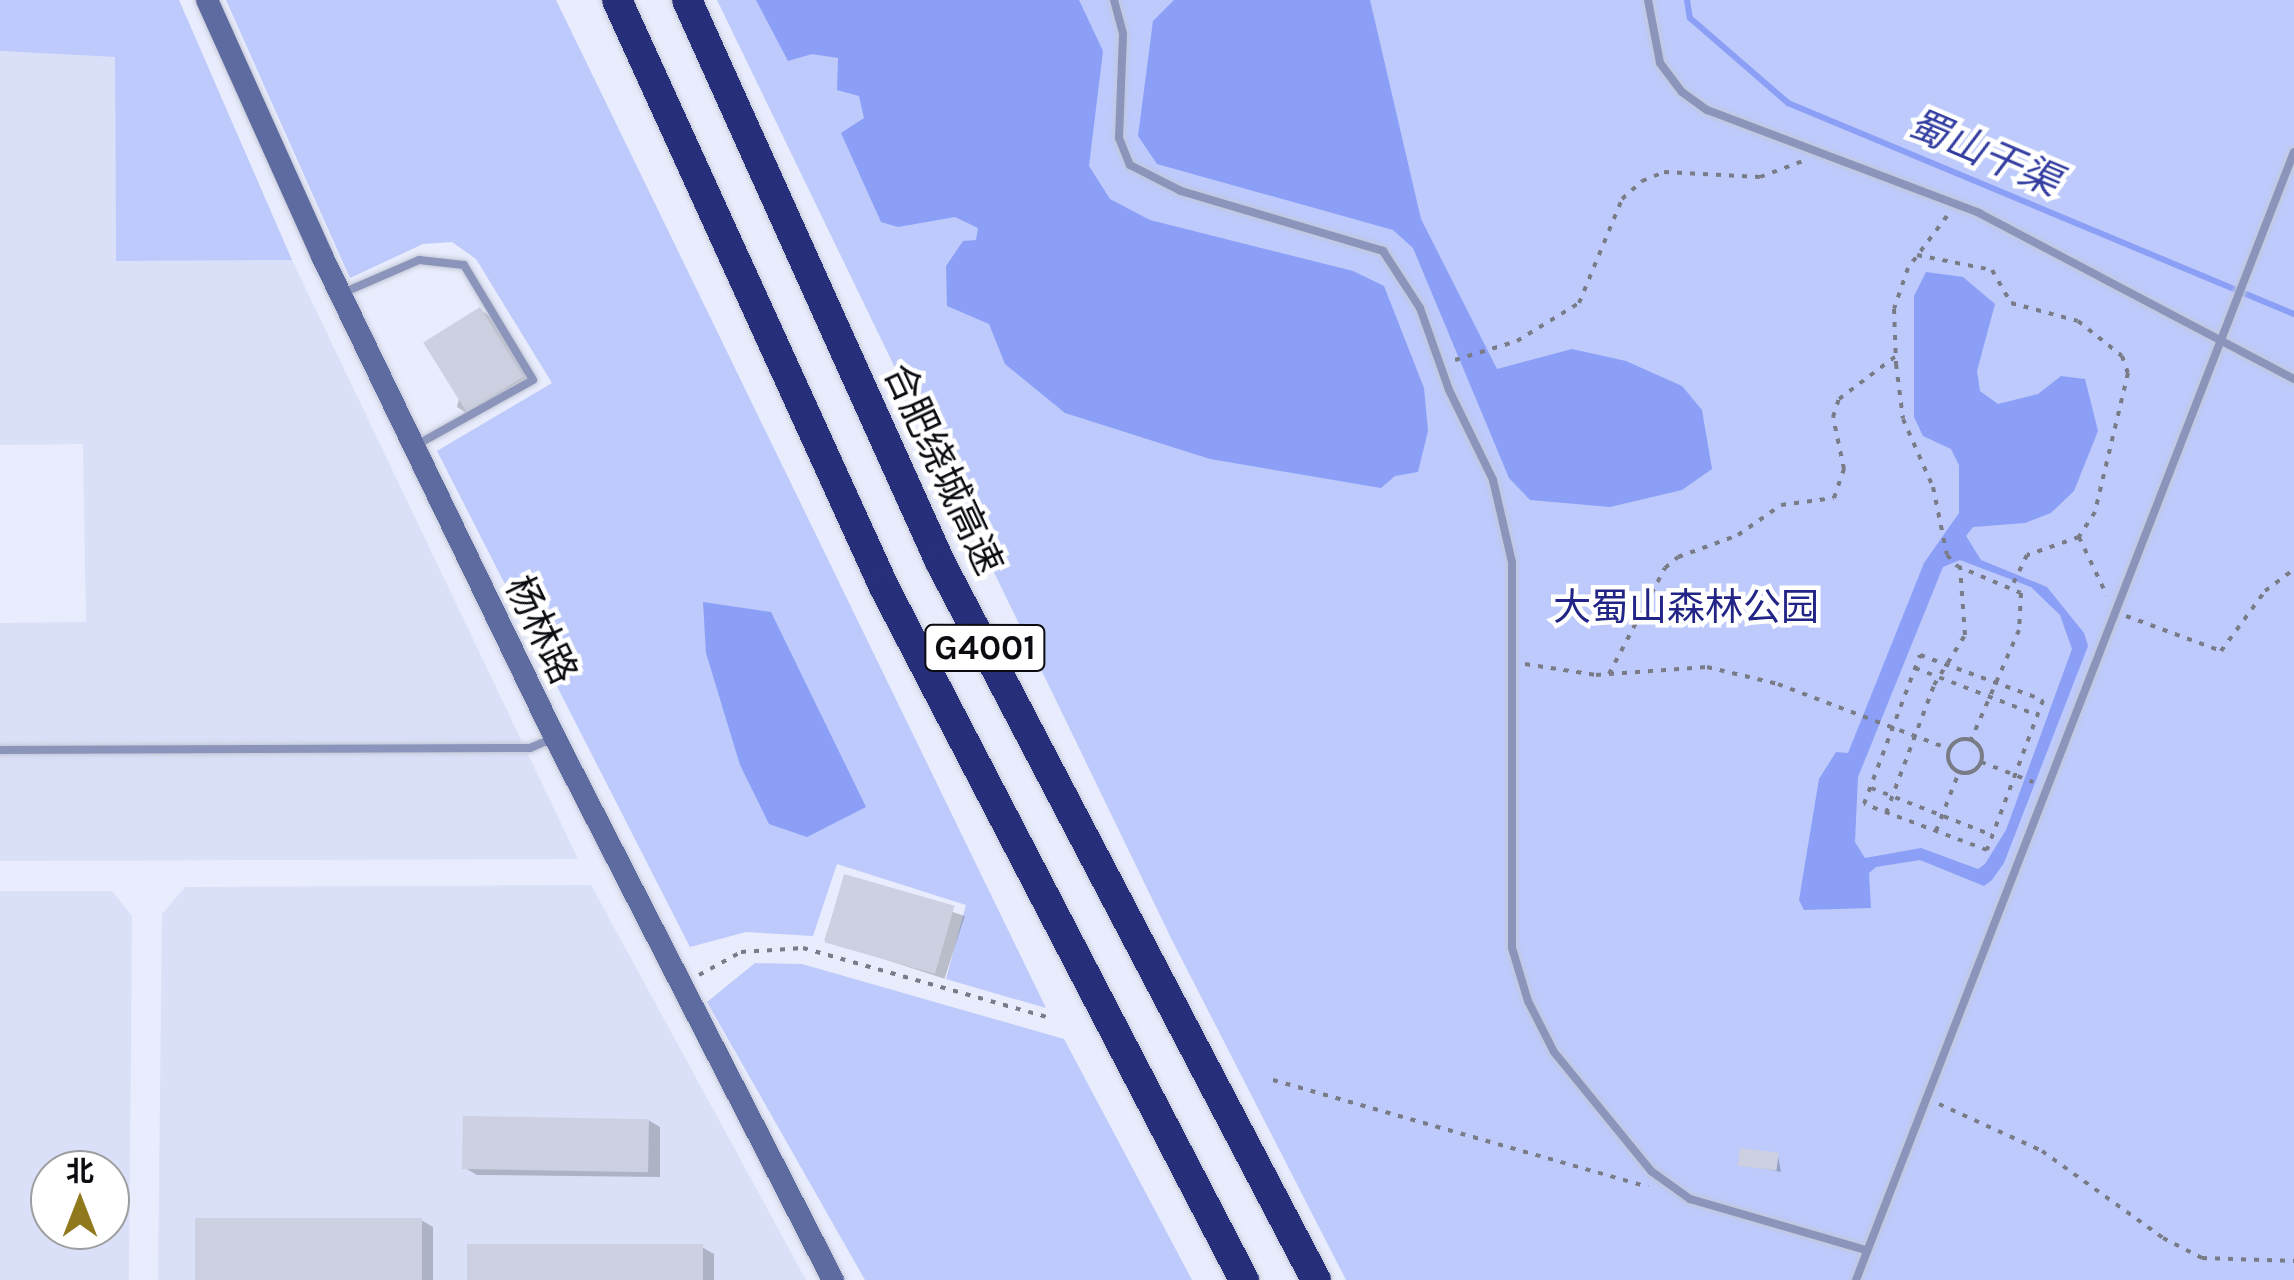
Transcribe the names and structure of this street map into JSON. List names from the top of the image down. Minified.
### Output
{"streets":{"highway":["合肥绕城高速","G4001"],"street":["杨林路"]},"water":["蜀山干渠"],"parks":["大蜀山森林公园"],"north":"top"}
